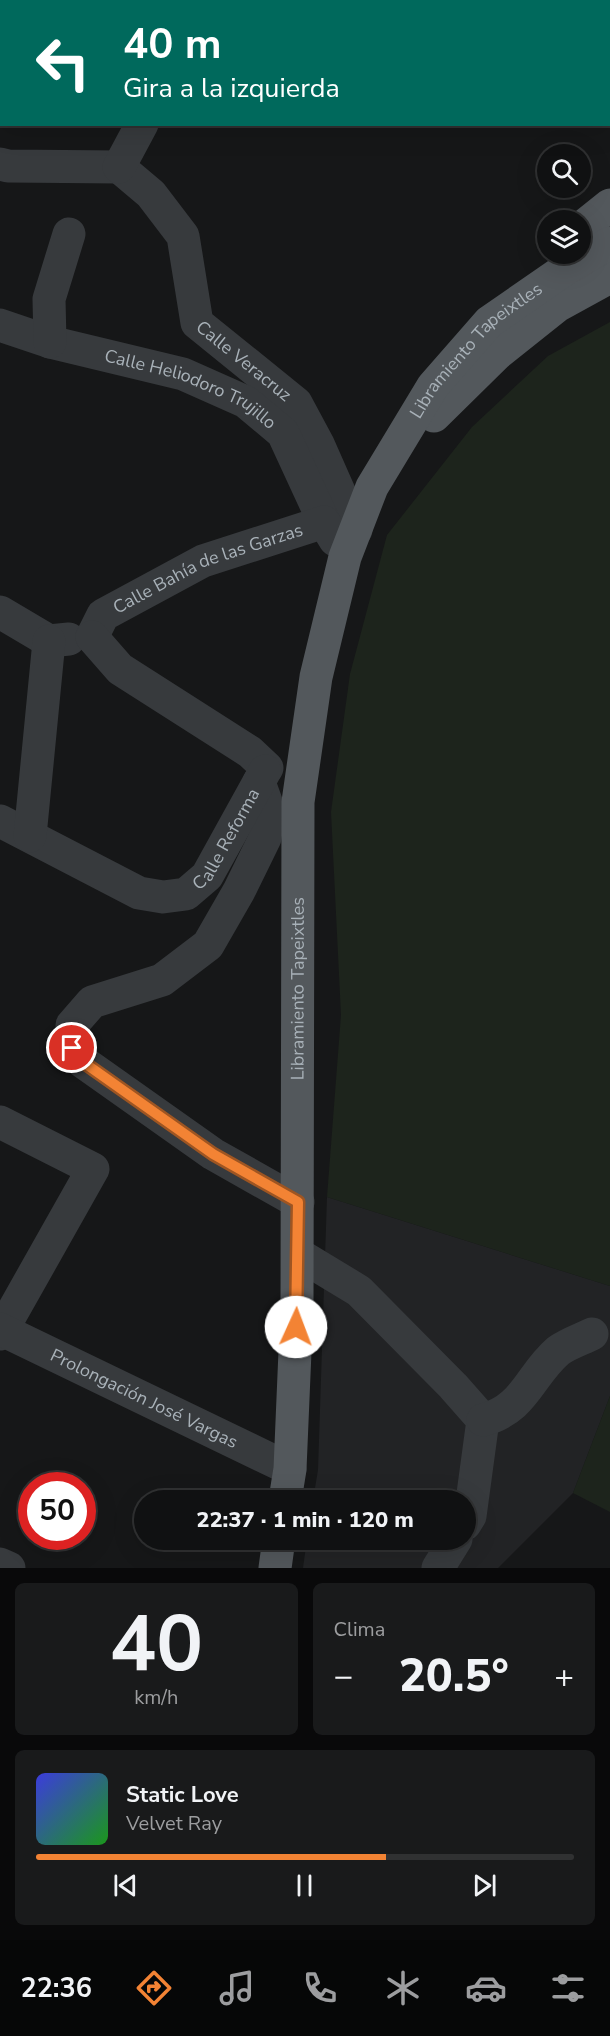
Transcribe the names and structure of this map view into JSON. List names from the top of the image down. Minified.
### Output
{"streets":{"main road":["Libramiento Tapeixtles"],"street":["Calle Veracruz","Calle Heliodoro Trujillo","Calle Bahía de las Garzas","Calle Reforma","Prolongación José Vargas"]},"crossings":[["Libramiento Tapeixtles","Calle Veracruz"],["Libramiento Tapeixtles","Calle Bahía de las Garzas"],["Libramiento Tapeixtles","Calle Reforma"],["Libramiento Tapeixtles","Prolongación José Vargas"],["Calle Veracruz","Calle Bahía de las Garzas"],["Calle Heliodoro Trujillo","Calle Bahía de las Garzas"]],"page":{"turn":["40 m","Gira a la izquierda"],"limit":"50","trip":"22:37 · 1 min · 120 m","tile":[["40","km/h"],"Clima"],"heat":["−","20.5°","+"],"song":["Static Love","Velvet Ray"],"tabs":"22:36"}}
